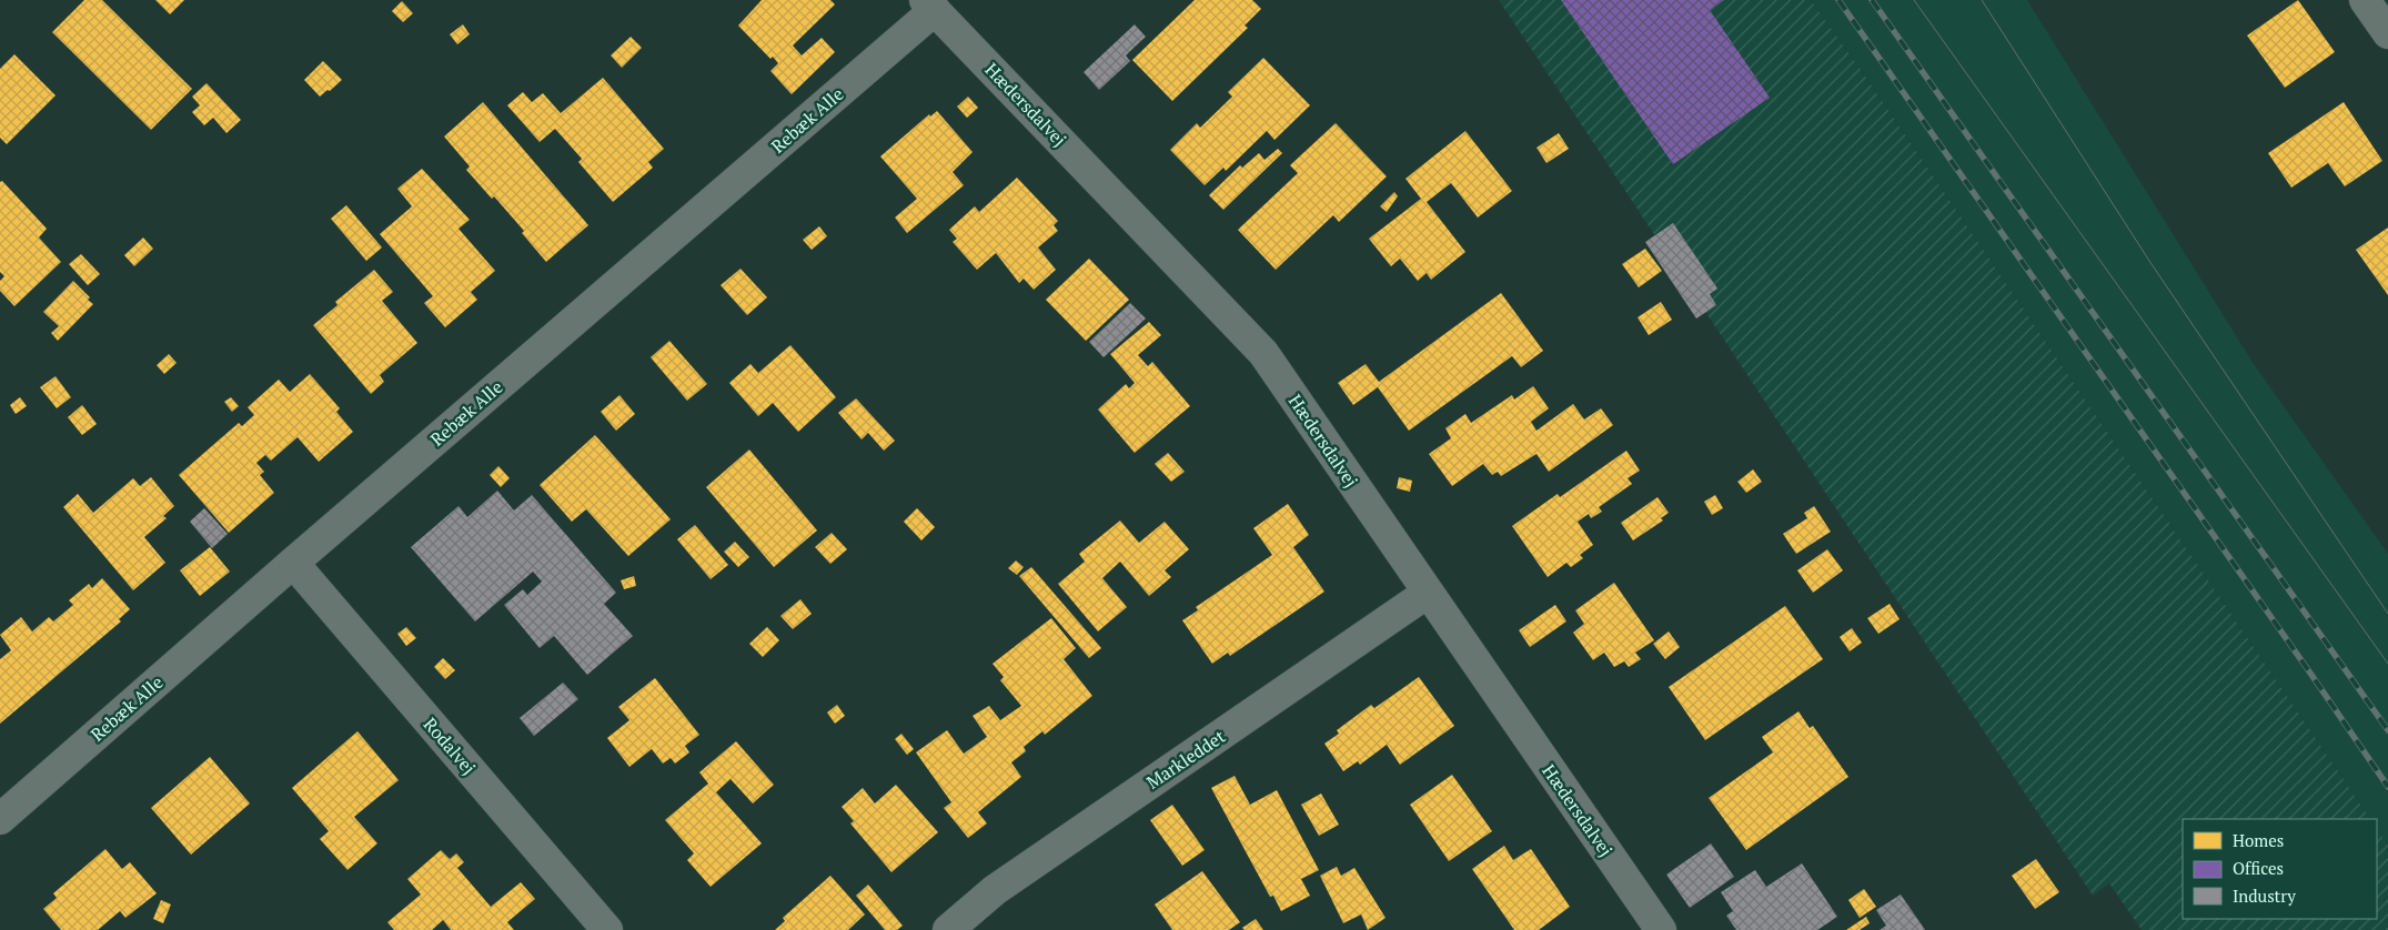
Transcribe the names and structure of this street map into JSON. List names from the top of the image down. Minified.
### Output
{"streets":{"street":["Hædersdalvej","Rebæk Alle","Rodalvej","Markleddet"]},"crossings":[["Hædersdalvej","Rebæk Alle"],["Hædersdalvej","Markleddet"],["Rebæk Alle","Rodalvej"]],"legend":["Homes","Offices","Industry"]}
